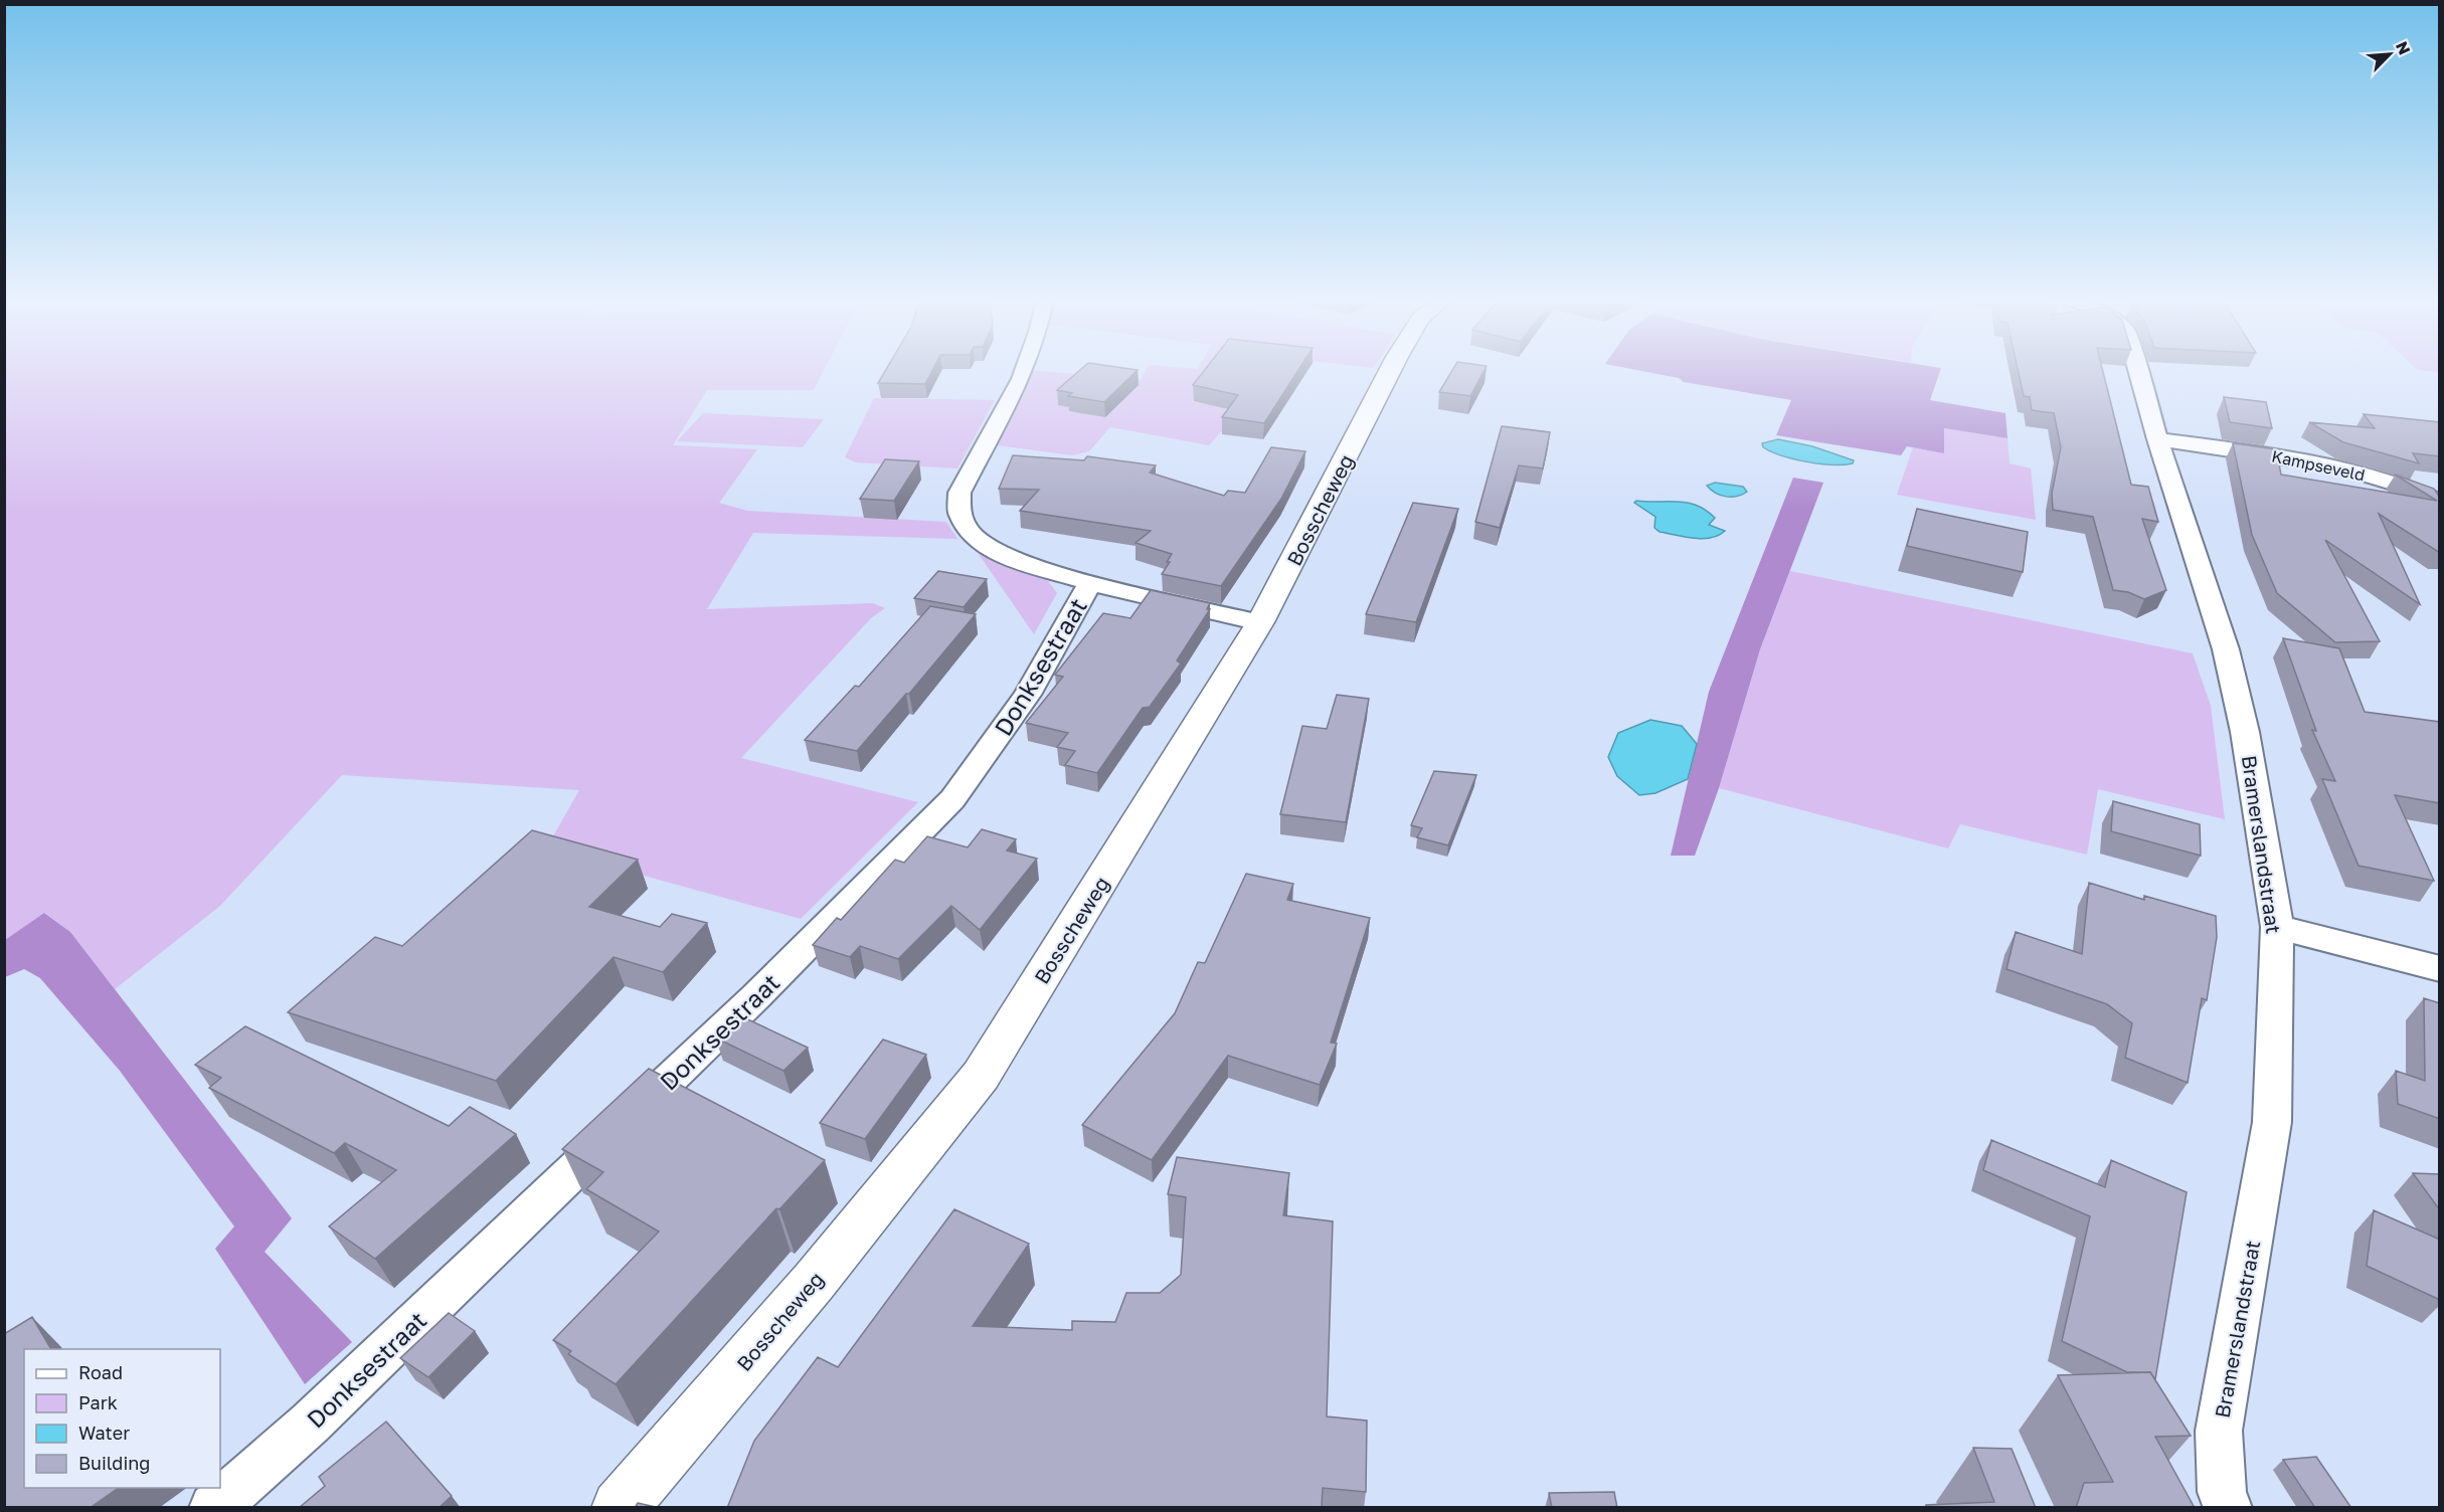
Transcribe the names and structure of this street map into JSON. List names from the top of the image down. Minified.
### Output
{"streets":{"street":["Kampseveld","Bosscheweg","Donksestraat","Bramerslandstraat"]},"crossings":[["Kampseveld","Bramerslandstraat"],["Bosscheweg","Donksestraat"]],"legend":["Road","Park","Water","Building"],"north":"top right"}
